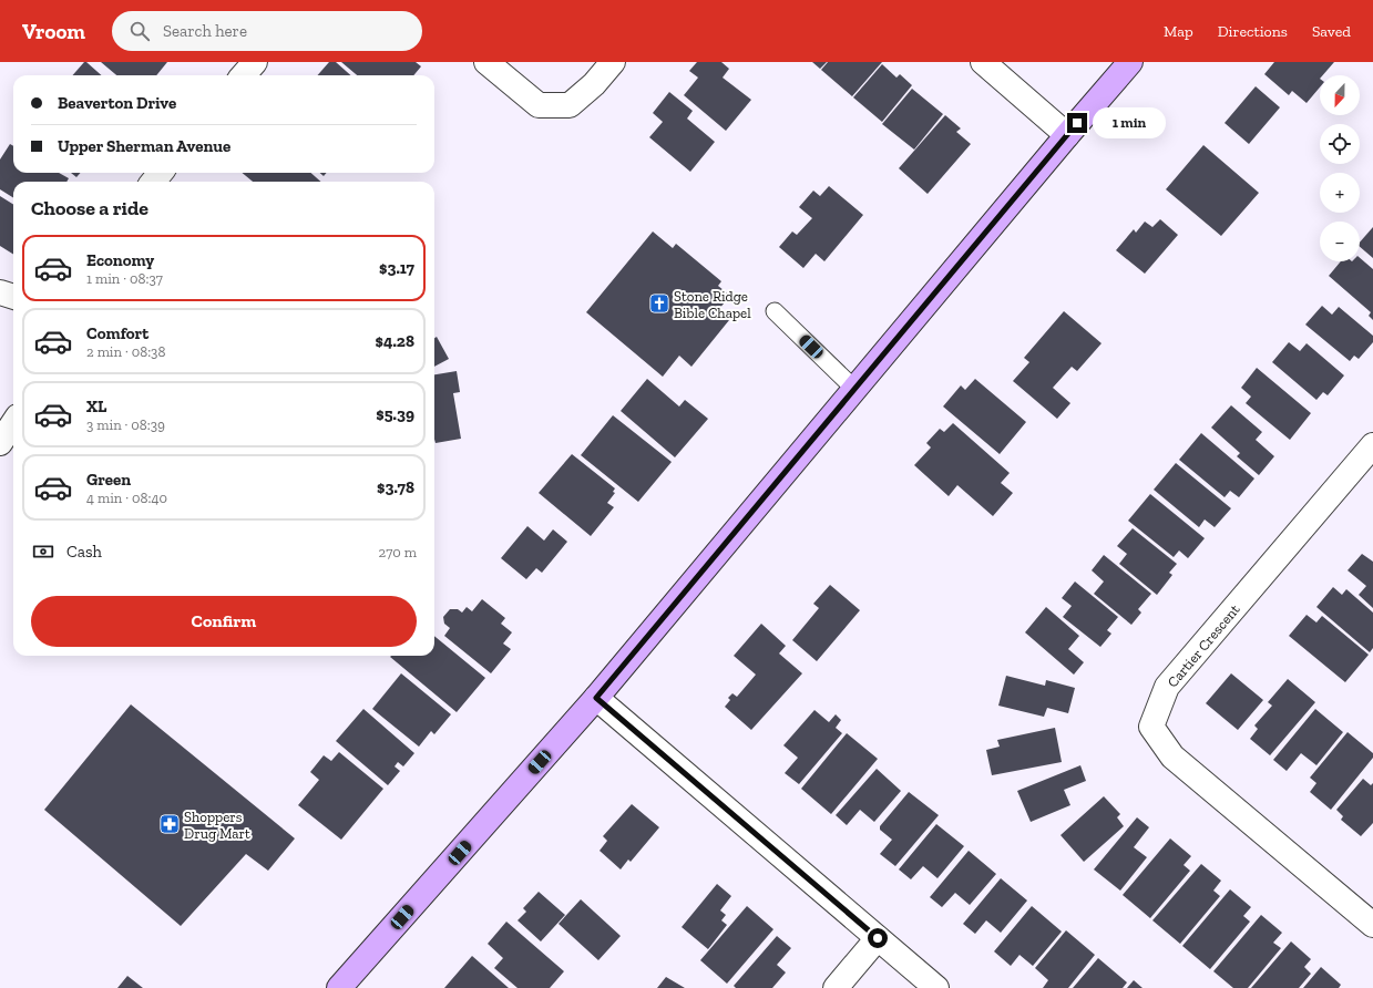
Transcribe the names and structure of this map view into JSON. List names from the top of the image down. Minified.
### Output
{"streets":{"street":["Cartier Crescent"]},"places":{"church":["Stone Ridge Bible Chapel"],"pharmacy":["Shoppers Drug Mart"]},"north":"bottom","page":{"header":"Vroom","search":"Search here","nav":["Map","Directions","Saved"],"map_buttons":["+","−"],"banner":["Beaverton Drive","Upper Sherman Avenue"],"bubble":"1 min","heading":"Choose a ride","list":[{"name":"Economy","note":"1 min · 08:37","value":"$3.17"},{"name":"Comfort","note":"2 min · 08:38","value":"$4.28"},{"name":"XL","note":"3 min · 08:39","value":"$5.39"},{"name":"Green","note":"4 min · 08:40","value":"$3.78"}],"pay":["Cash","270 m"],"buttons":"Confirm"}}
